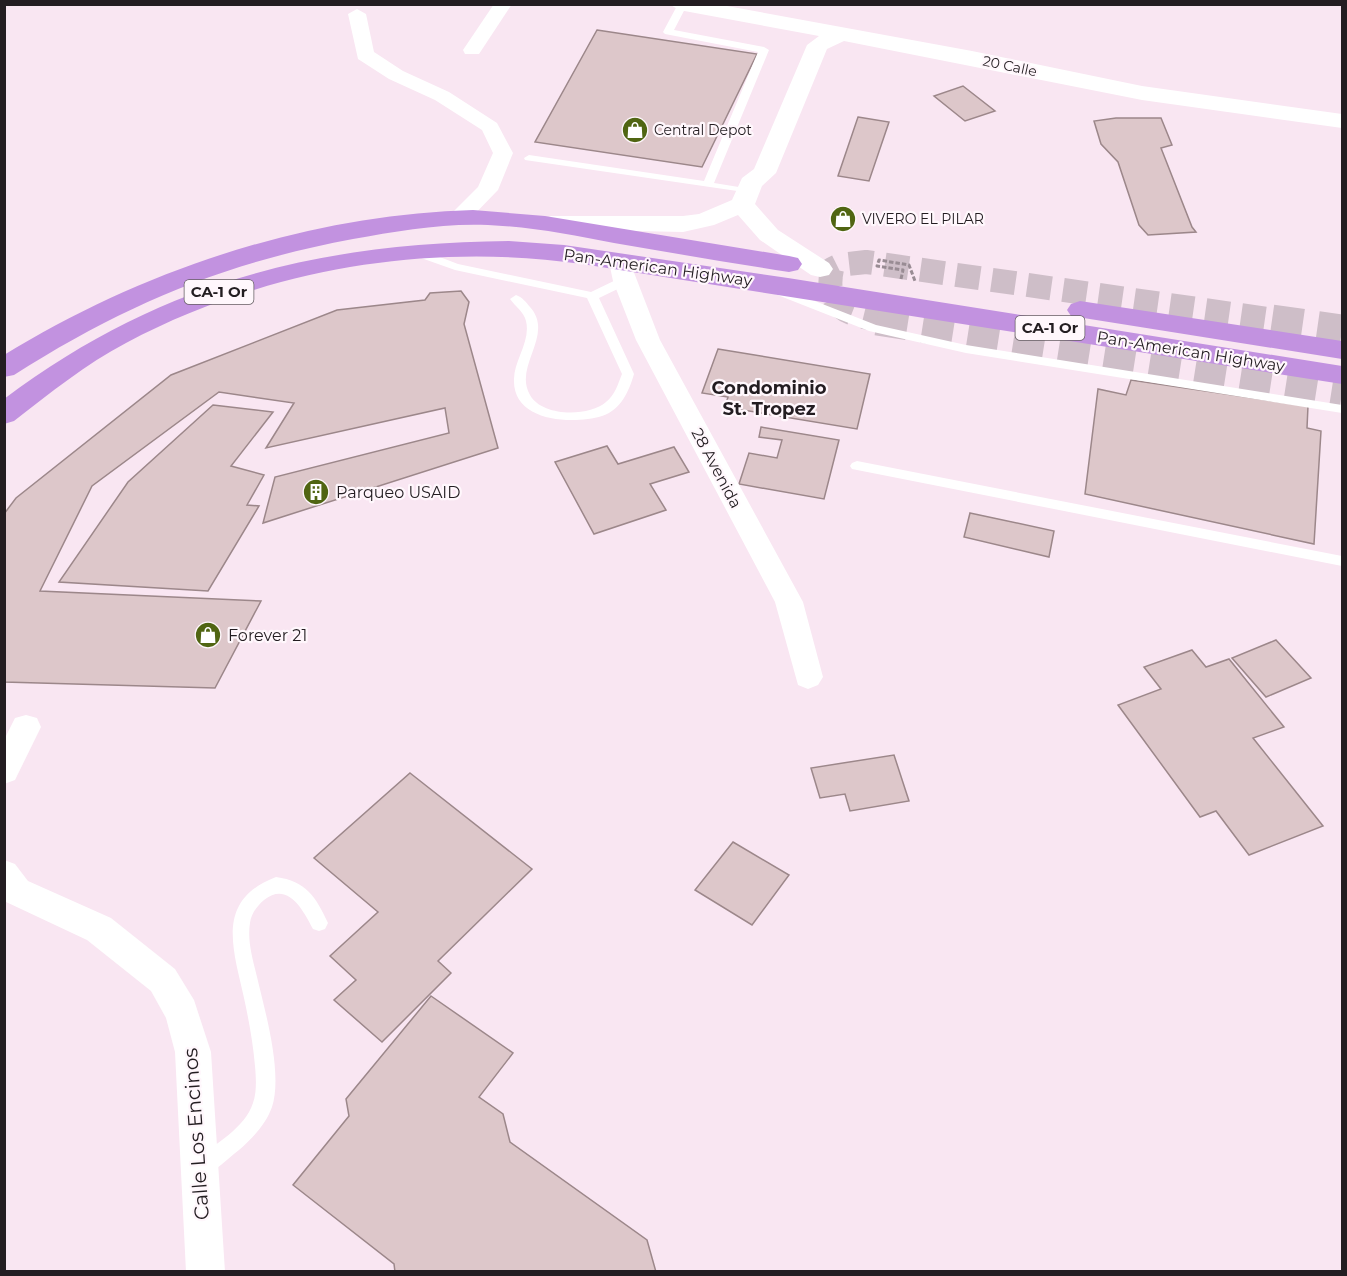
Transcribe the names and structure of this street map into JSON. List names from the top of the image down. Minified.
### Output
{"streets":{"highway":["Pan-American Highway","CA-1 Or"],"main road":["20 Calle"],"street":["28 Avenida","Calle Los Encinos"]},"crossings":[["Pan-American Highway","28 Avenida"]],"districts":["Condominio St. Tropez"],"places":{"shop":["Central Depot","VIVERO EL PILAR","Forever 21"],"building":["Parqueo USAID"]}}
